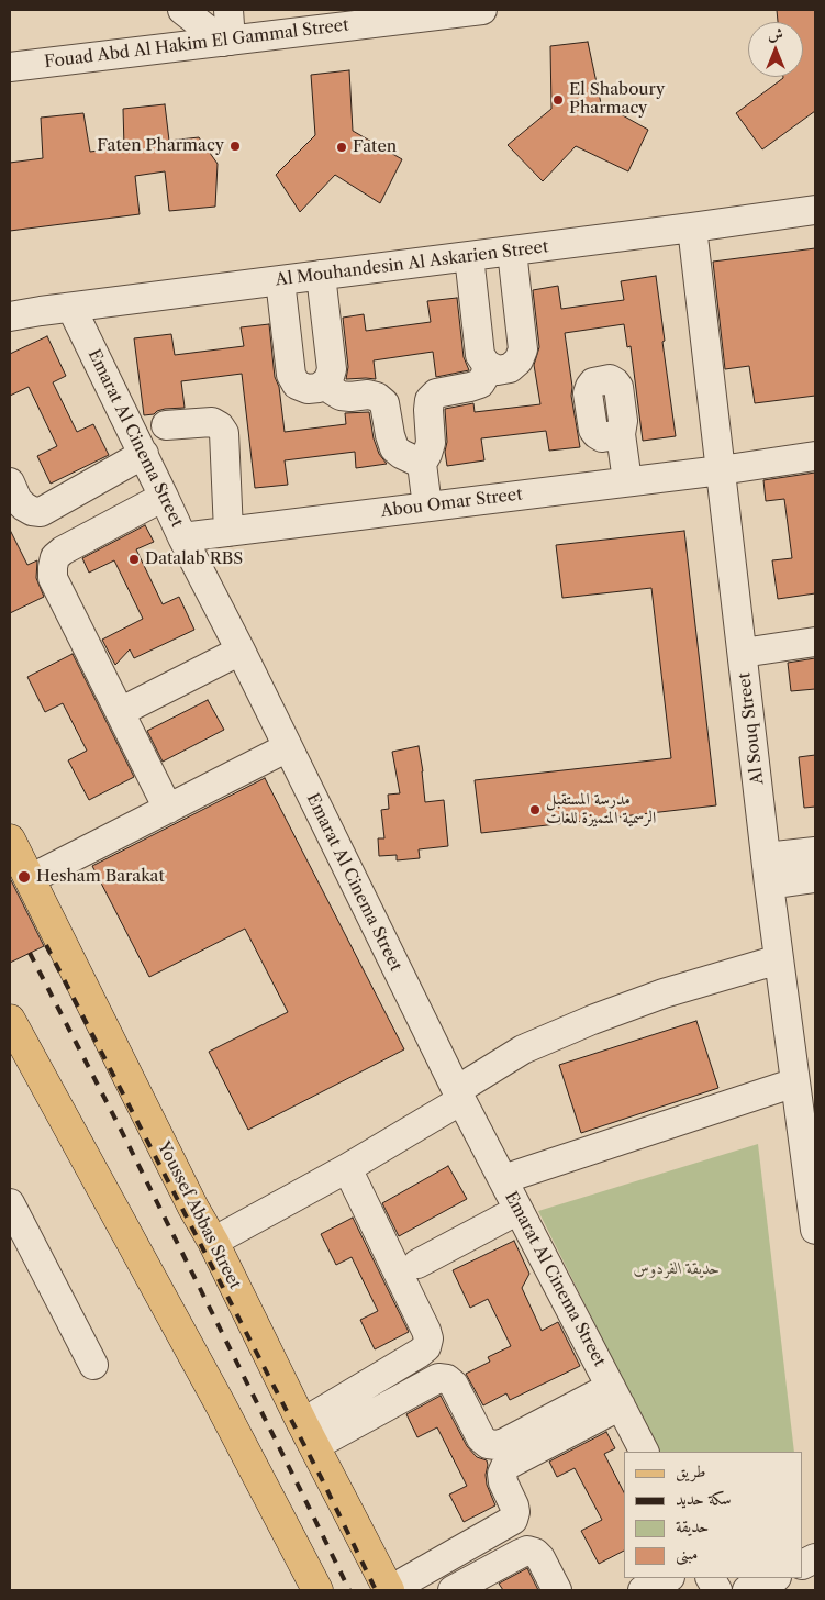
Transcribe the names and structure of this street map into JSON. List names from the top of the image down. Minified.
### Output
{"streets":{"main road":["Youssef Abbas Street"],"street":["Fouad Abd Al Hakim El Gammal Street","Al Mouhandesin Al Askarien Street","Emarat Al Cinema Street","Abou Omar Street","Al Souq Street"]},"crossings":[["Al Mouhandesin Al Askarien Street","Emarat Al Cinema Street"],["Al Mouhandesin Al Askarien Street","Al Souq Street"],["Emarat Al Cinema Street","Abou Omar Street"],["Abou Omar Street","Al Souq Street"]],"parks":["حديقة الفردوس"],"places":["El Shaboury Pharmacy","Faten Pharmacy","Faten","Datalab RBS","مدرسة المستقبل الرسمية المتميزة للغات","Hesham Barakat"],"legend":["طريق","سكة حديد","حديقة","مبنى"],"north":"top"}
